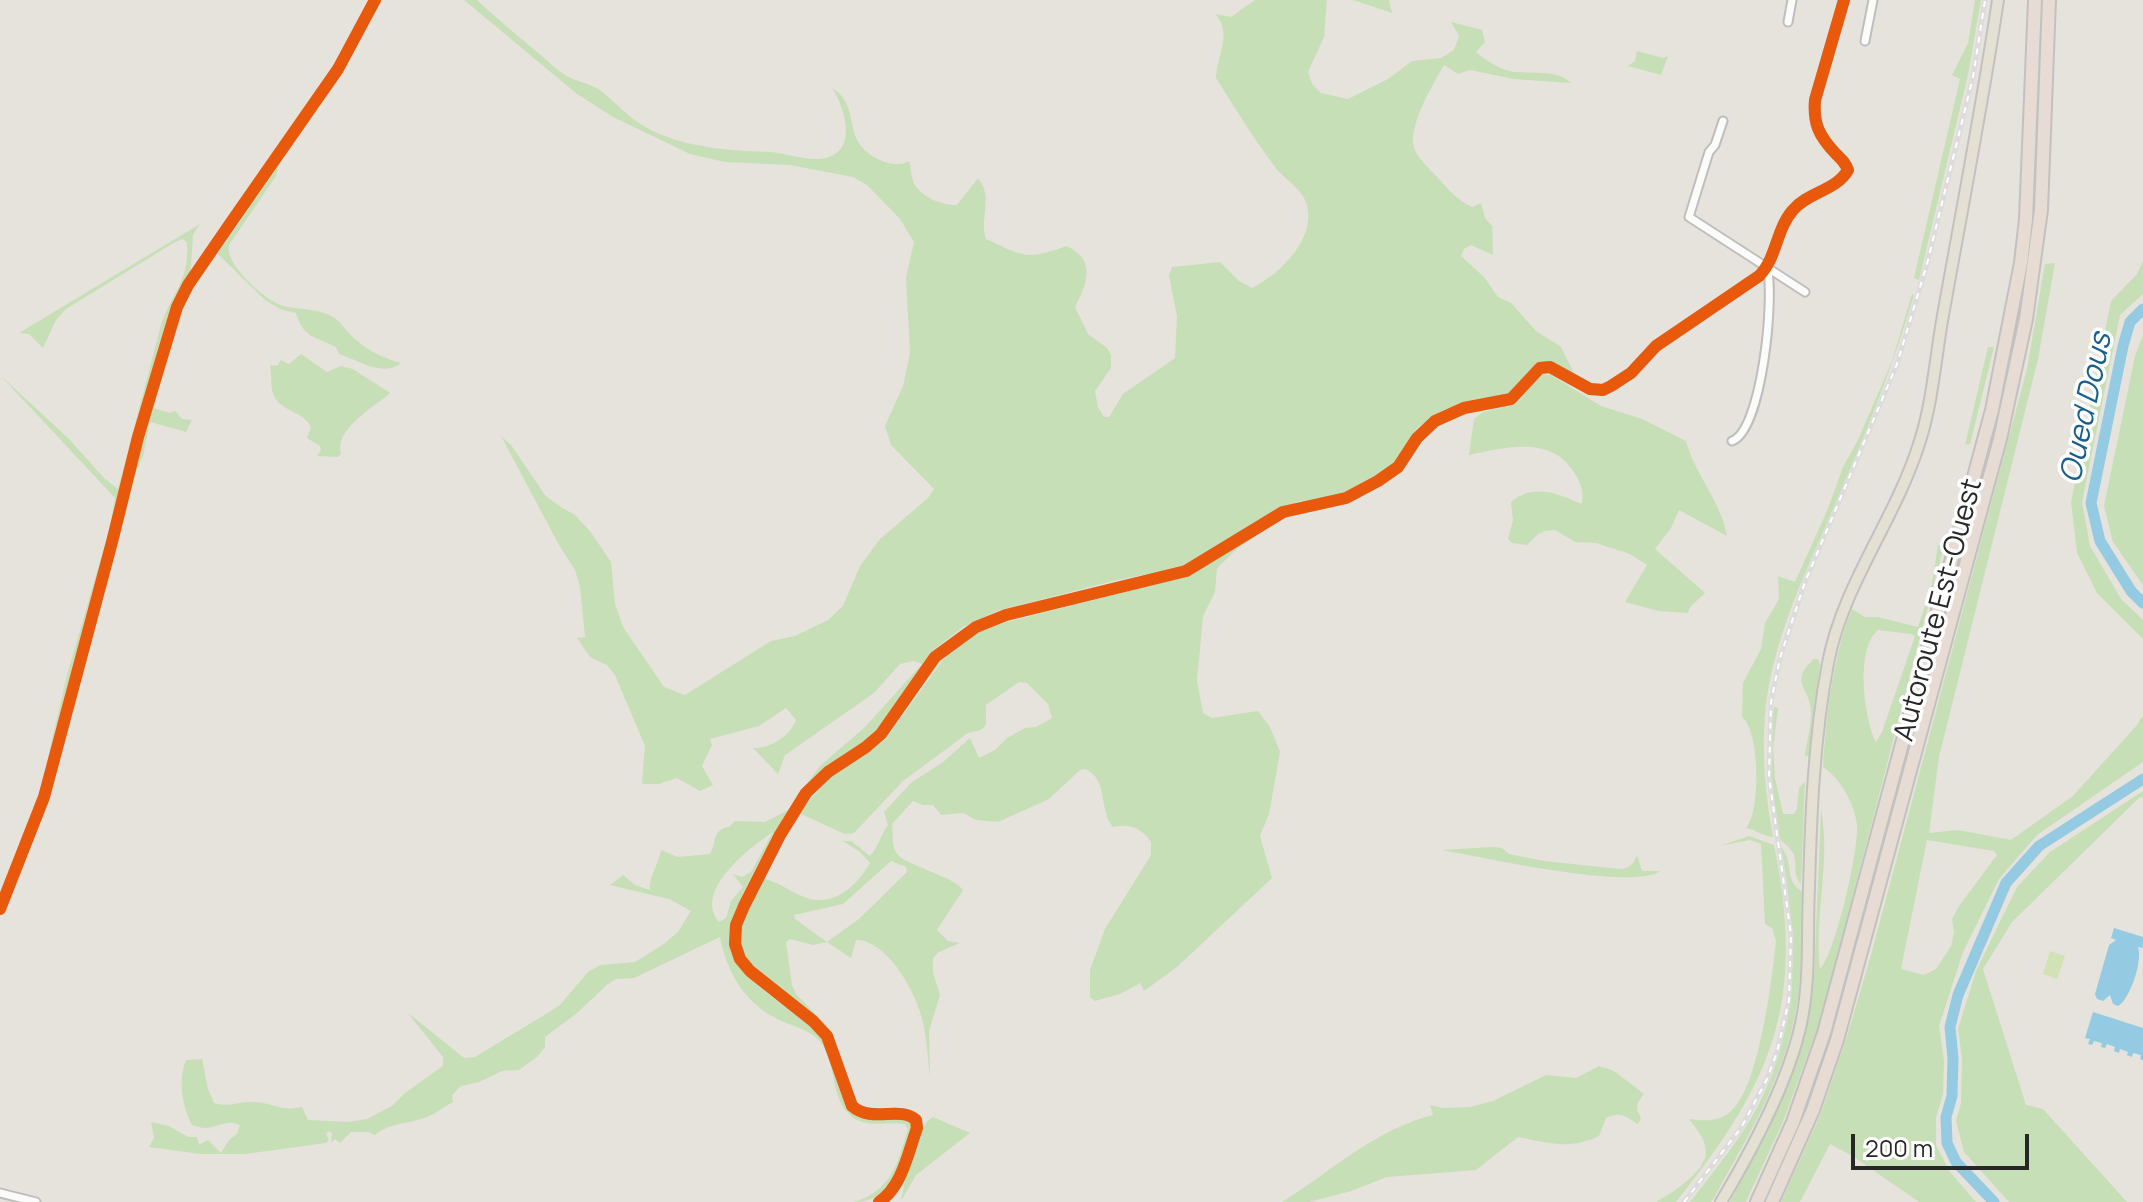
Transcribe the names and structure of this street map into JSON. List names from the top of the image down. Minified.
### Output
{"streets":{"highway":["Autoroute Est-Ouest"]},"water":["Oued Dous"],"scale_bar":"200 m"}
